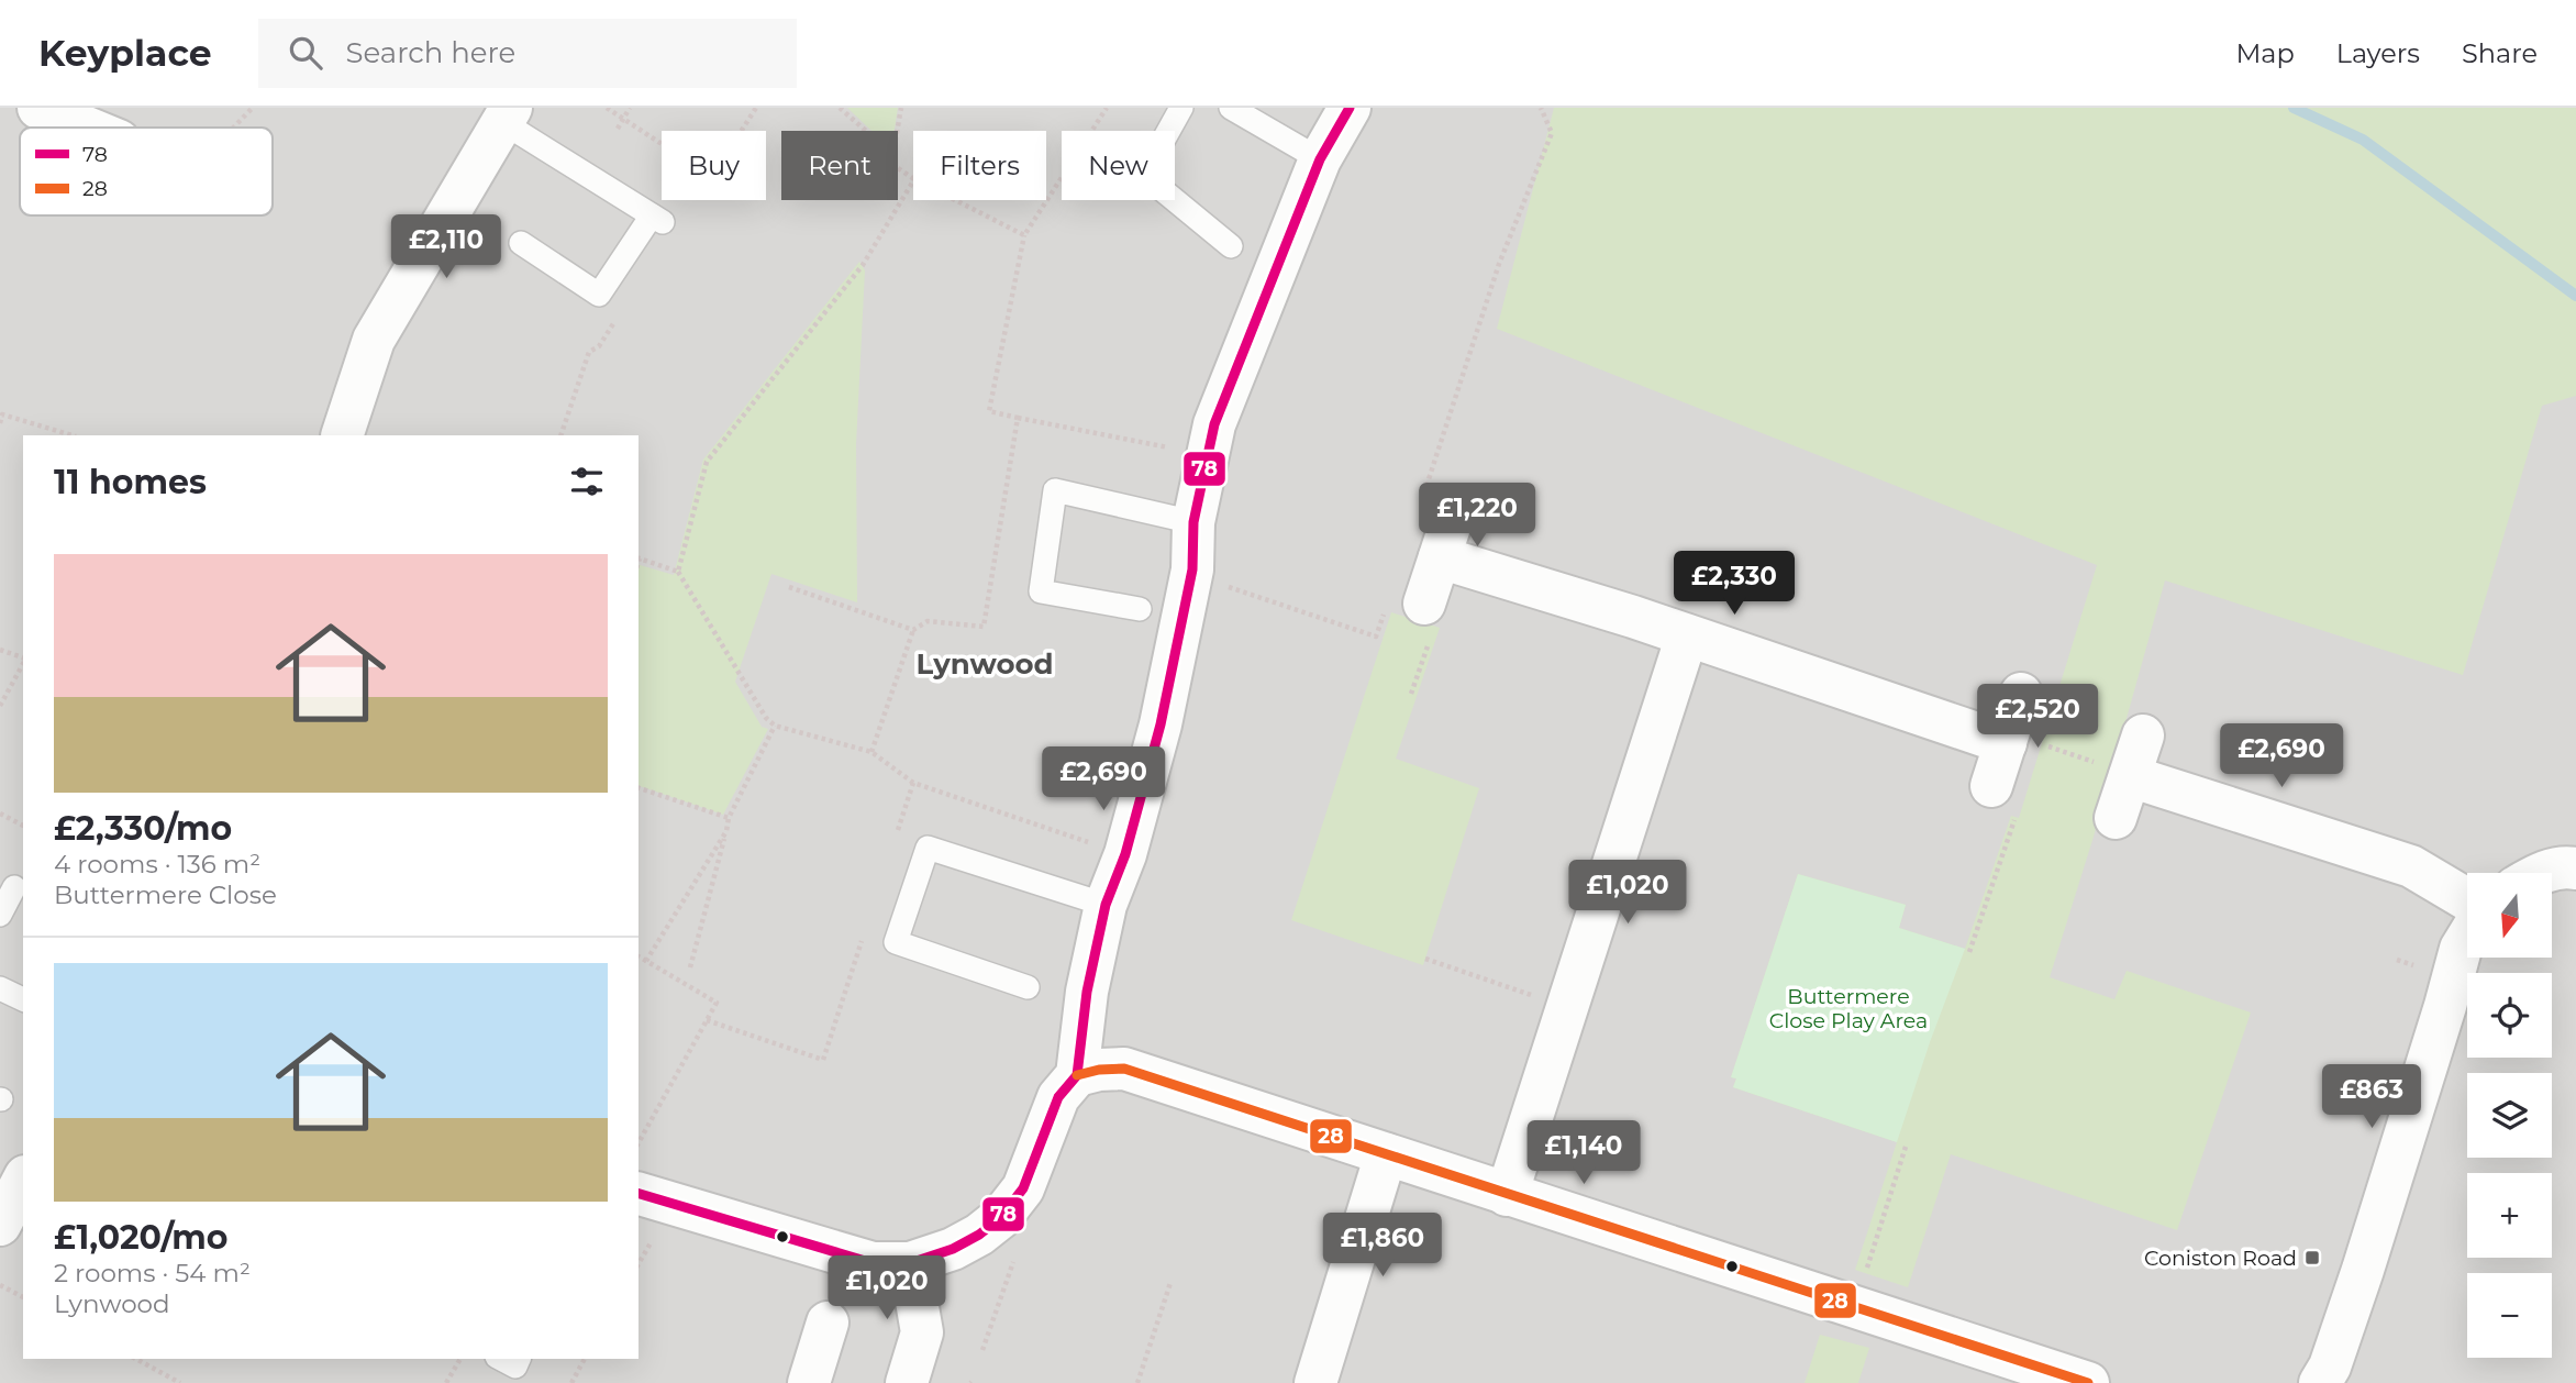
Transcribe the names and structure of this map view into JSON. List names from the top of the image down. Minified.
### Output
{"districts":["Lynwood"],"parks":["Buttermere Close Play Area"],"places":{"transit":["Coniston Road"]},"lines":["transit line 78","transit line 28"],"legend":["78","28"],"north":"bottom","page":{"header":"Keyplace","search":"Search here","nav":["Map","Layers","Share"],"chip":["Buy","Rent","Filters","New"],"price":["£2,110","£1,220","£2,330","£2,520","£2,690","£2,690","£1,020","£863","£1,140","£1,860","£1,020"],"heading":"11 homes","list":[{"name":"£2,330/mo","note":"4 rooms · 136 m² · Buttermere Close"},{"name":"£1,020/mo","note":"2 rooms · 54 m² · Lynwood"}],"map_buttons":["+","−"]}}
